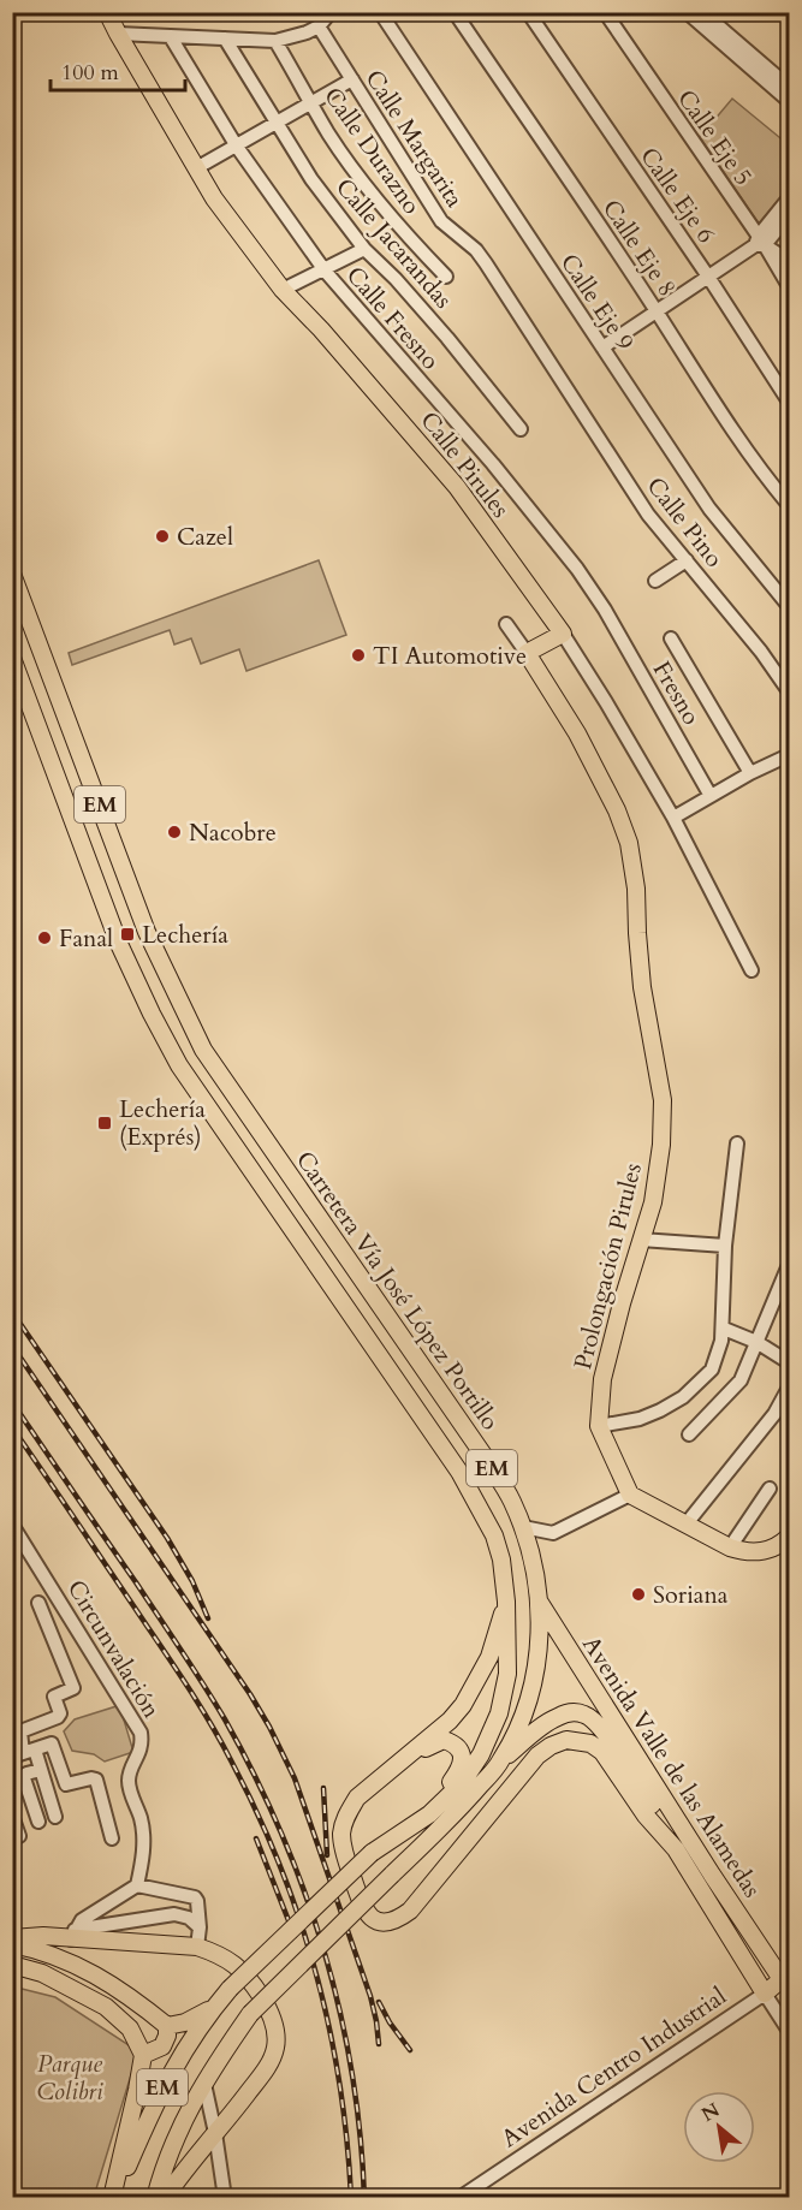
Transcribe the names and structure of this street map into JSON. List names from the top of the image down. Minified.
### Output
{"streets":{"main road":["Calle Pirules","EM","Prolongación Pirules","Carretera Vía José López Portillo","Avenida Valle de las Alamedas","Avenida Centro Industrial"],"street":["Calle Eje 5","Calle Margarita","Calle Durazno","Calle Eje 6","Calle Jacarandas","Calle Eje 8","Calle Eje 9","Calle Fresno","Calle Pino","Fresno","Circunvalación"]},"crossings":[["Calle Margarita","Calle Pino"],["Calle Fresno","Fresno"],["EM","Carretera Vía José López Portillo"],["EM","Avenida Valle de las Alamedas"],["Carretera Vía José López Portillo","Avenida Valle de las Alamedas"],["Avenida Valle de las Alamedas","Avenida Centro Industrial"]],"parks":["Parque Colibri"],"places":{"other":["Cazel","TI Automotive","Nacobre","Fanal","Soriana"],"transit":["Lechería","Lechería (Exprés)"]},"scale_bar":"100 m","north":"top left"}
